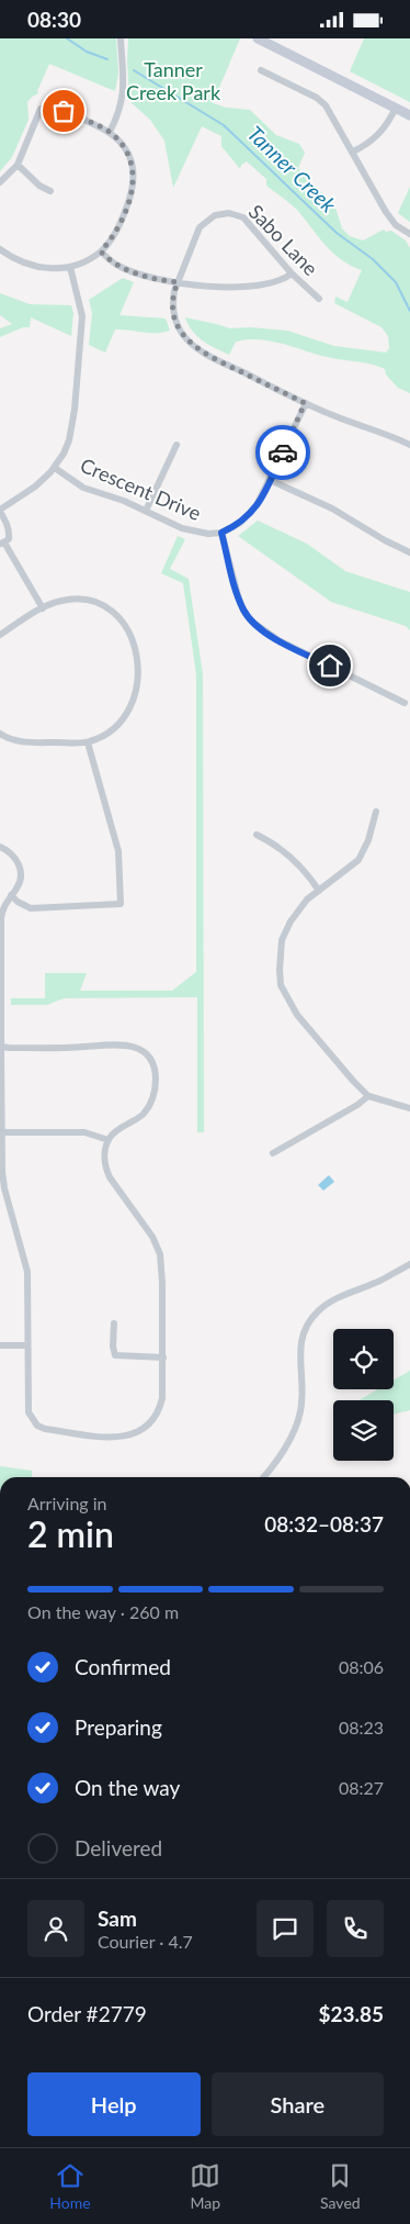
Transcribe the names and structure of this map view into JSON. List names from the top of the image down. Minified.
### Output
{"streets":{"street":["Sabo Lane","Crescent Drive"]},"crossings":[["Sabo Lane","Crescent Drive"]],"water":["Tanner Creek"],"parks":["Tanner Creek Park"],"page":{"status":"08:30","heading":["2 min","Arriving in","08:32–08:37"],"panel":["Sam","Courier · 4.7","Order #2779","$23.85"],"bar":"On the way · 260 m","list":[["Confirmed","08:06"],["Preparing","08:23"],["On the way","08:27"],"Delivered"],"buttons":["Help","Share"],"tabs":["Home","Map","Saved"]}}
